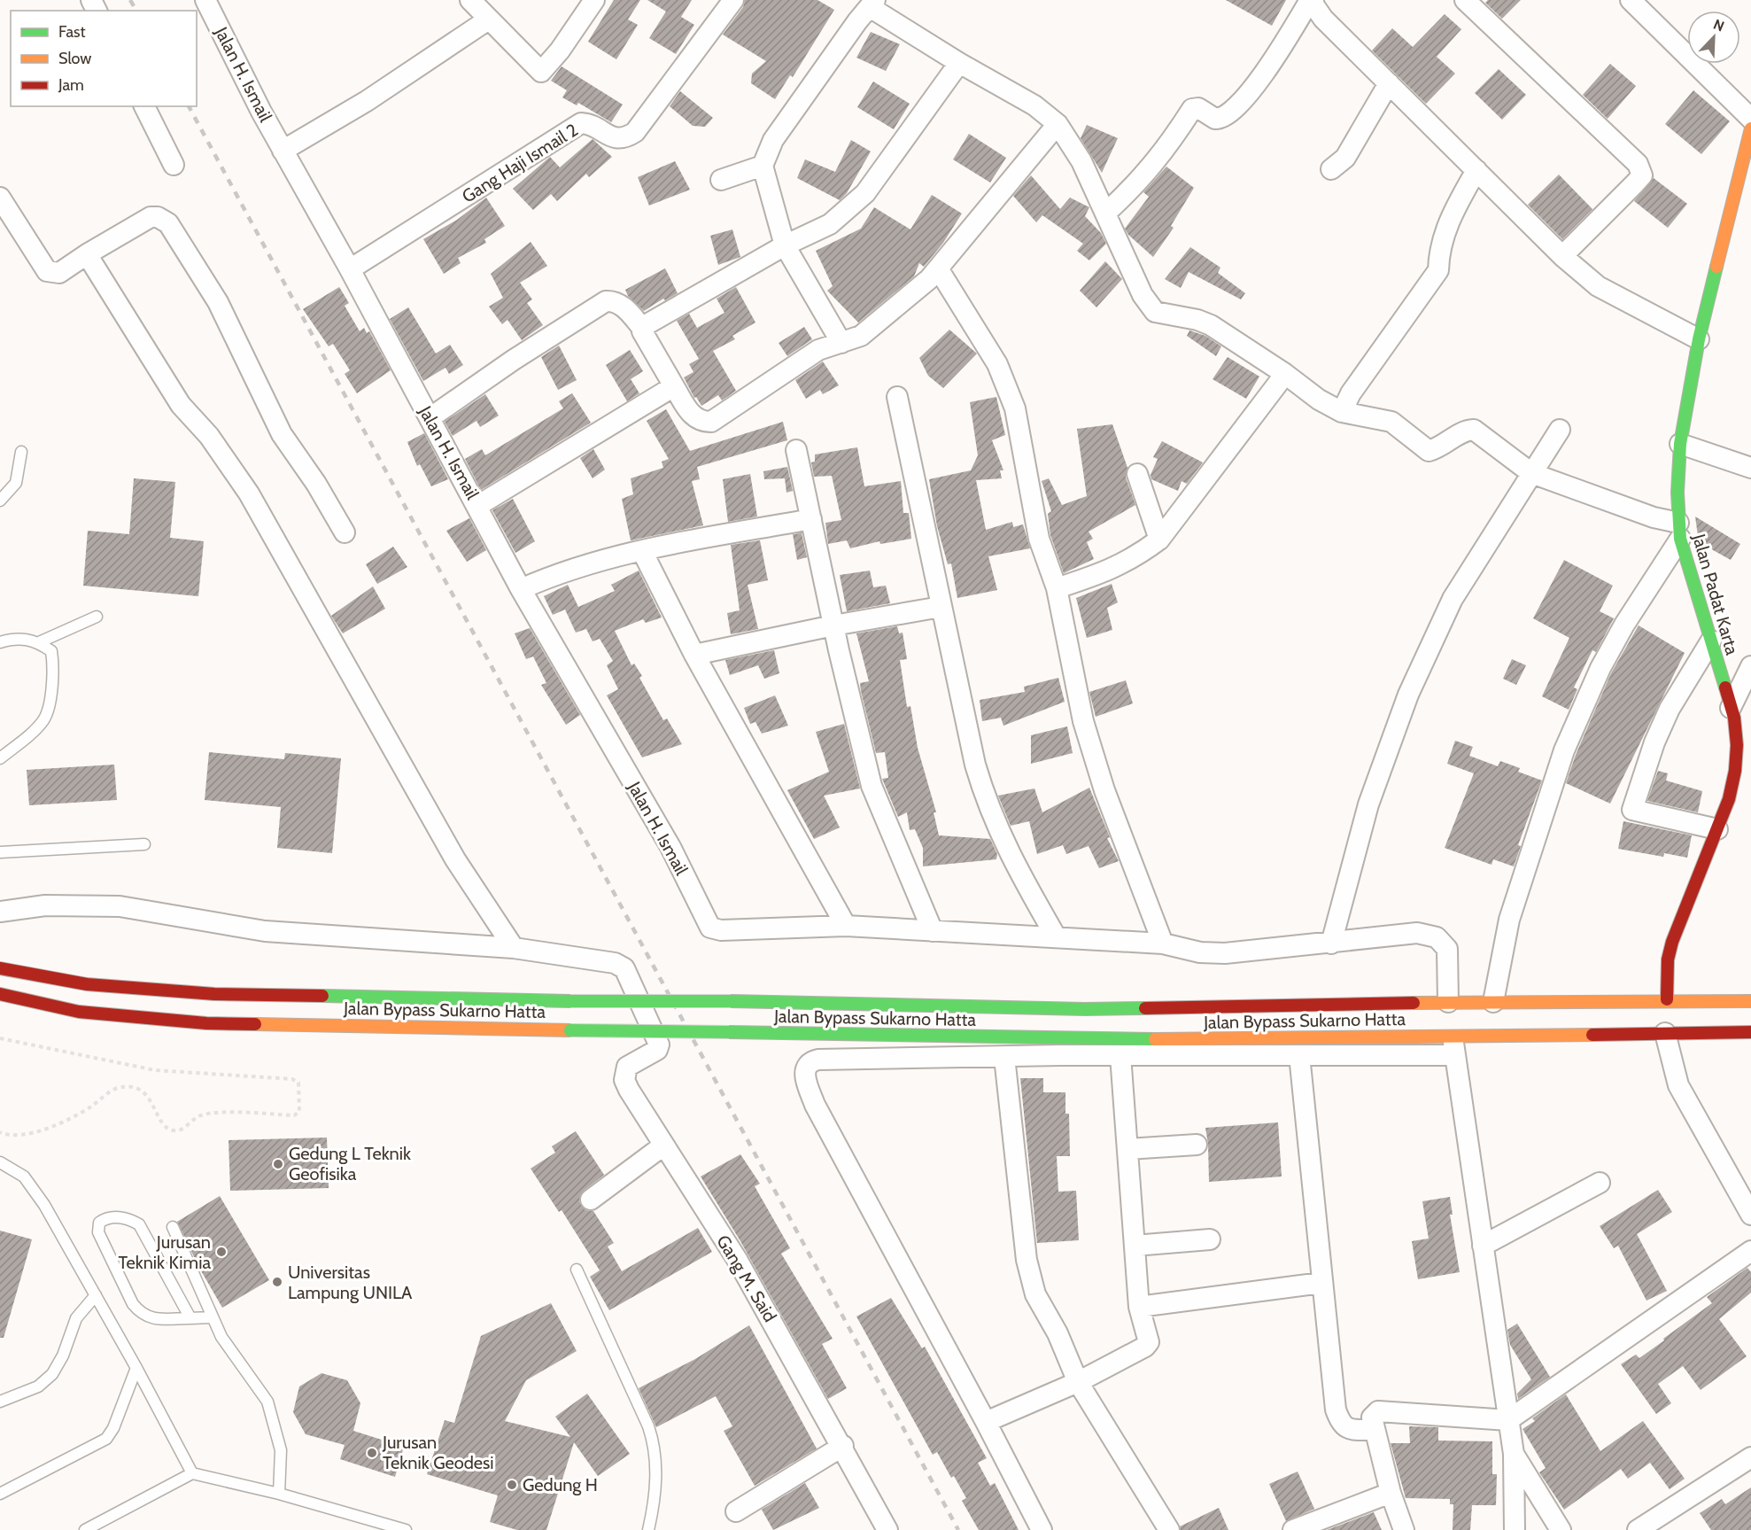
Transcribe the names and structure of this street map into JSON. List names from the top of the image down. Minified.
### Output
{"streets":{"main road":["Jalan Padat Karta","Jalan Bypass Sukarno Hatta"],"street":["Jalan H. Ismail","Gang Haji Ismail 2","Gang M. Said"]},"crossings":[["Jalan H. Ismail","Gang Haji Ismail 2"],["Jalan H. Ismail","Jalan Bypass Sukarno Hatta"],["Jalan Padat Karta","Jalan Bypass Sukarno Hatta"]],"places":["Gedung L Teknik Geofisika","Jurusan Teknik Kimia","Universitas Lampung UNILA","Jurusan Teknik Geodesi","Gedung H"],"legend":["Fast","Slow","Jam"],"north":"top right"}
